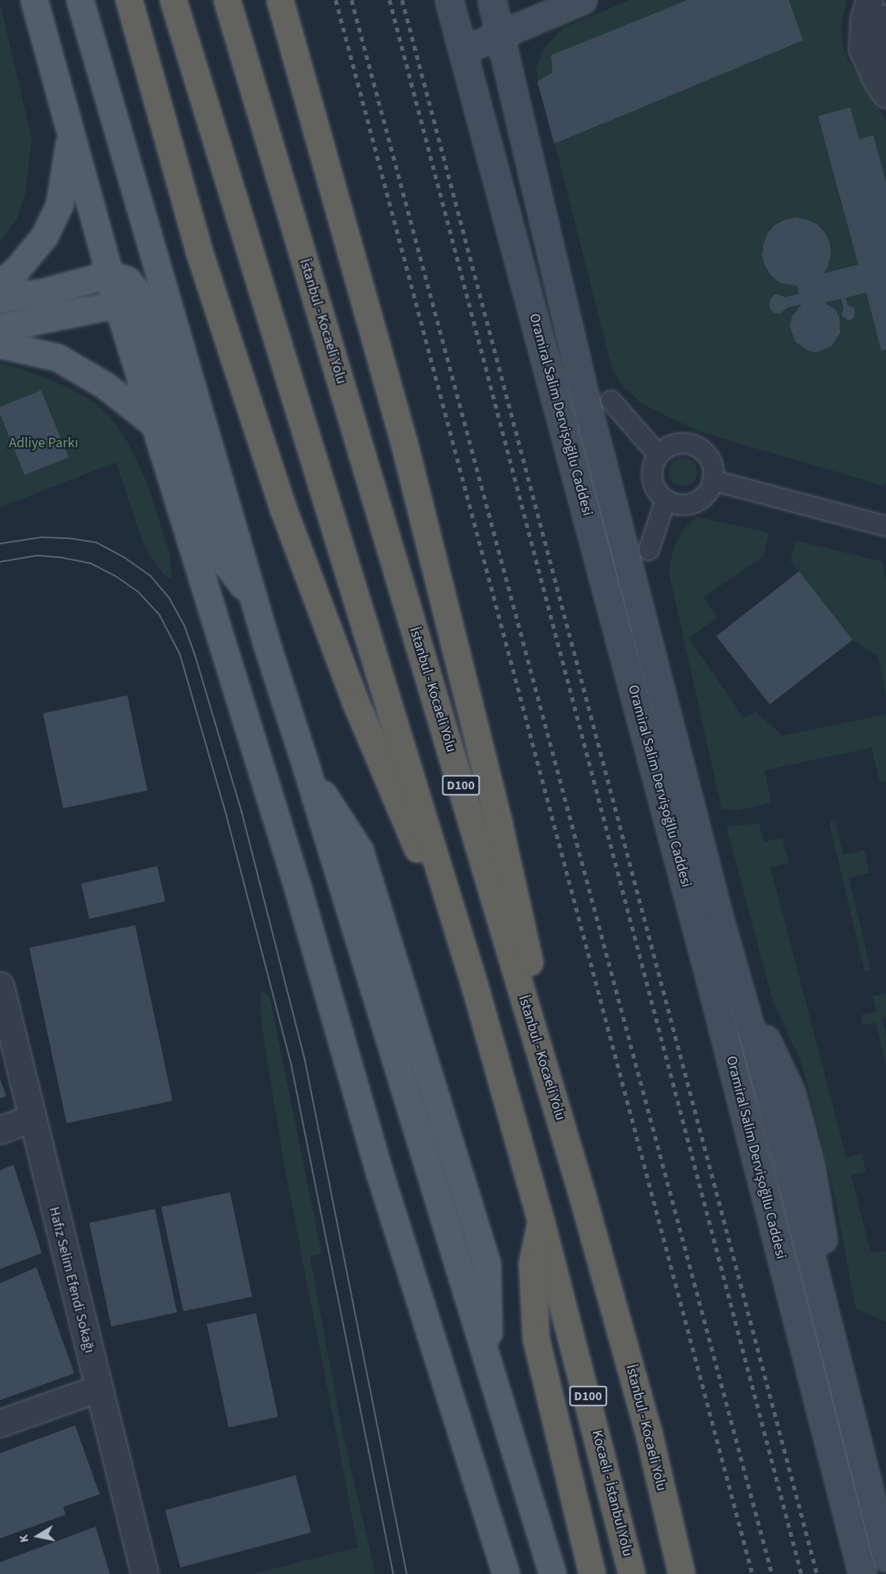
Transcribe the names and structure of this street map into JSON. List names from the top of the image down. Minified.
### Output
{"streets":{"highway":["İstanbul - Kocaeli Yolu","D100","Kocaeli - İstanbul Yolu"],"main road":["Oramiral Salim Dervişoğllu Caddesi"],"street":["Hafız Selim Efendi Sokağı"]},"crossings":[["D100","Kocaeli - İstanbul Yolu"]],"parks":["Adliye Parkı"],"north":"left"}
